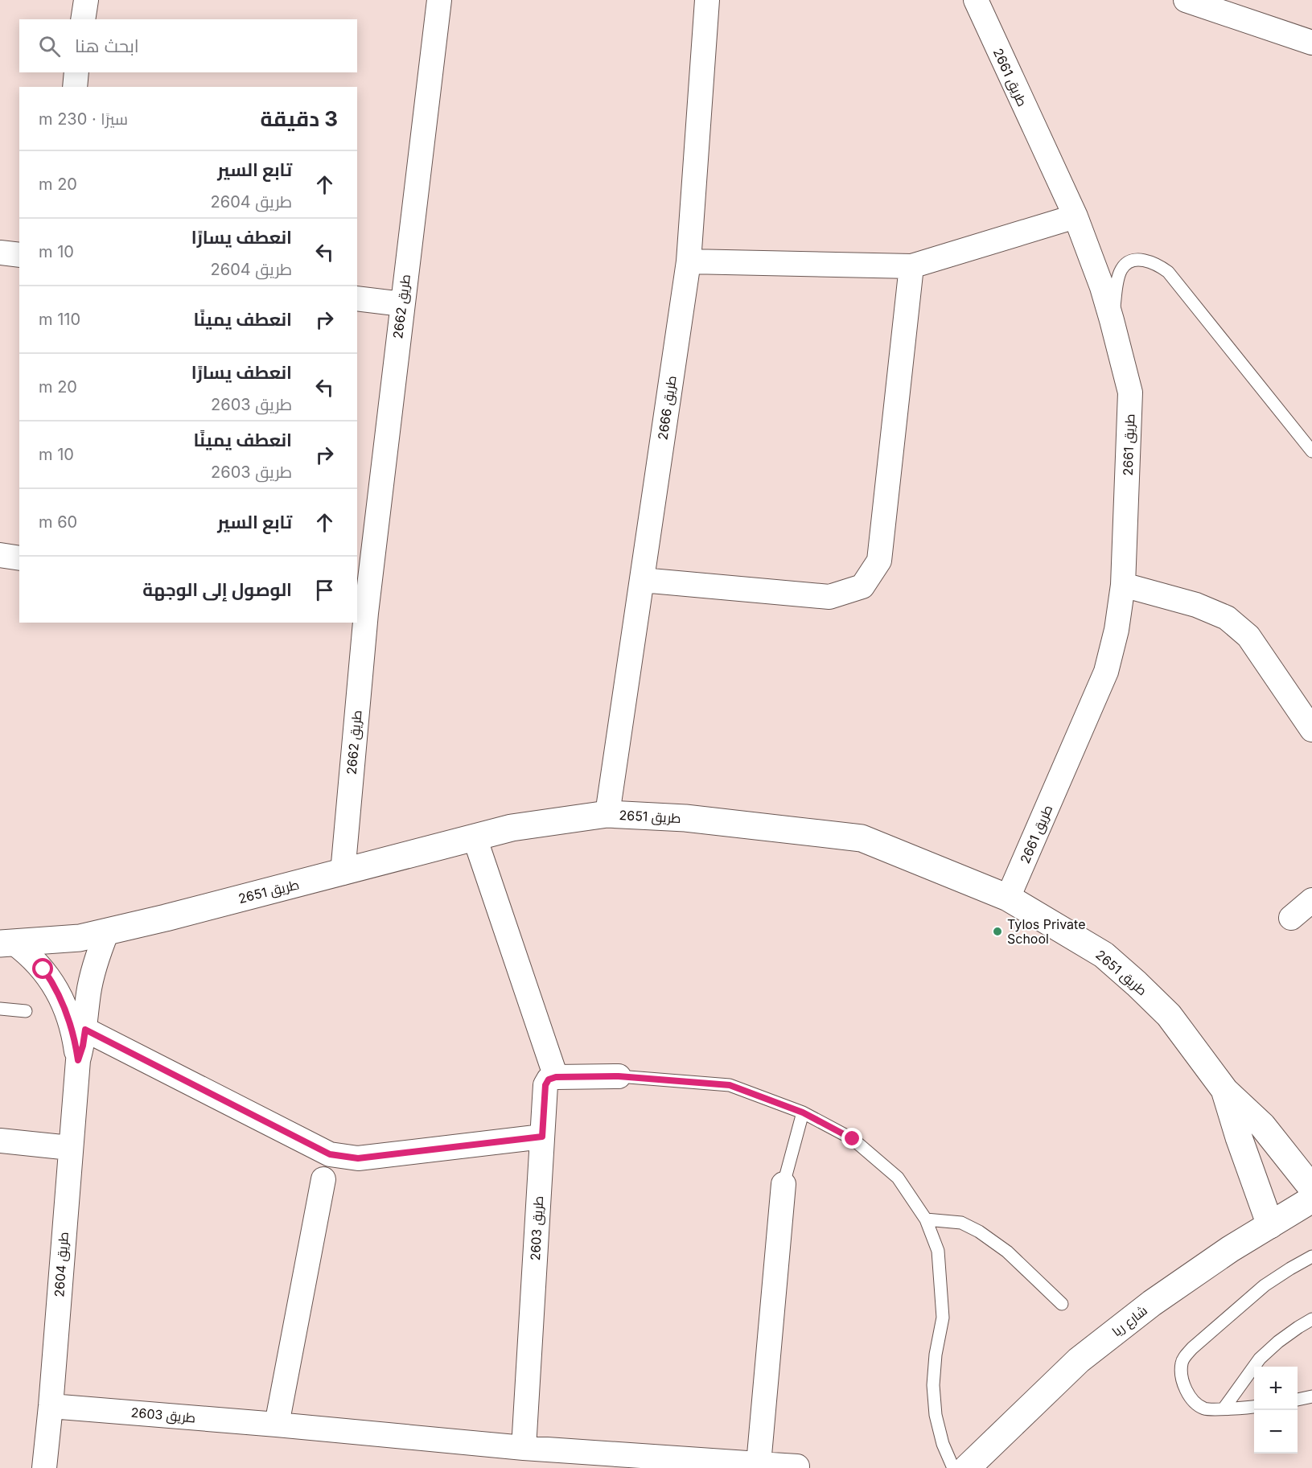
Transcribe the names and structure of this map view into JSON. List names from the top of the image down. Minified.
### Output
{"streets":{"street":["طريق 2661","طريق 2662","طريق 2666","طريق 2651","طريق 2603","طريق 2604","شارع ريا"]},"crossings":[["طريق 2661","طريق 2651"],["طريق 2662","طريق 2651"],["طريق 2666","طريق 2651"],["طريق 2651","طريق 2604"],["طريق 2651","شارع ريا"],["طريق 2603","طريق 2604"]],"places":["Tylos Private School"],"page":{"search":"ابحث هنا","heading":["3 دقيقة","سيرًا · 230 m"],"list":[["تابع السير","طريق 2604","20 m"],["انعطف يسارًا","طريق 2604","10 m"],["انعطف يمينًا","110 m"],["انعطف يسارًا","طريق 2603","20 m"],["انعطف يمينًا","طريق 2603","10 m"],["تابع السير","60 m"],"الوصول إلى الوجهة"],"map_buttons":["+","−"]}}
